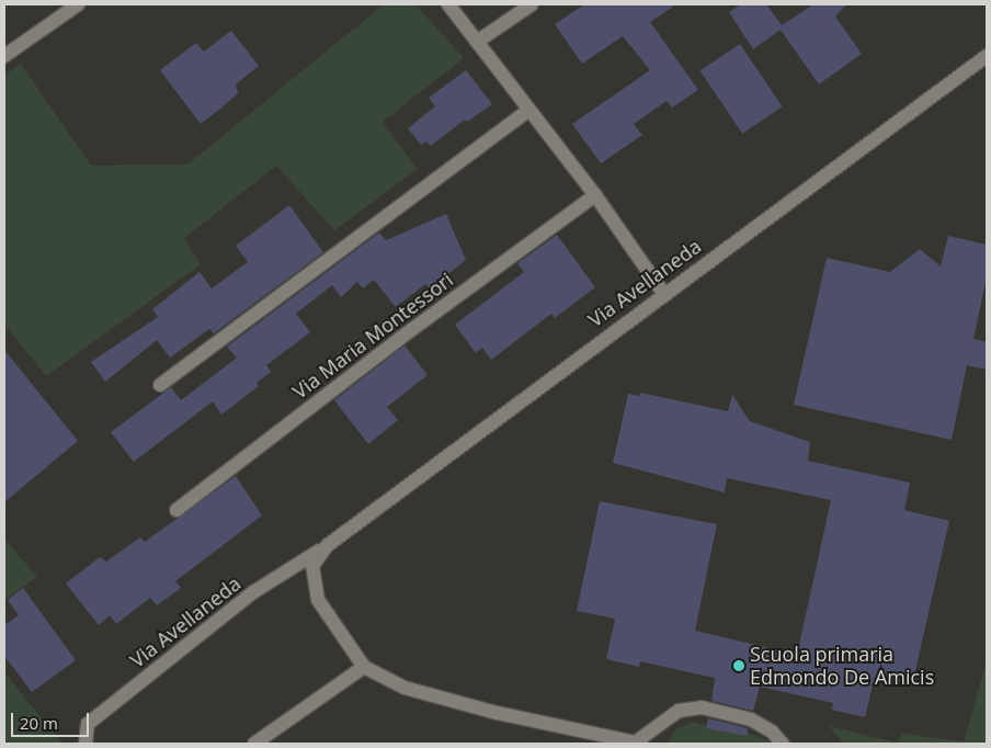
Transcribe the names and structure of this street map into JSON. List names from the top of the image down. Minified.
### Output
{"streets":{"street":["Via Avellaneda","Via Maria Montessori"]},"places":["Scuola primaria Edmondo De Amicis"],"scale_bar":"20 m"}
